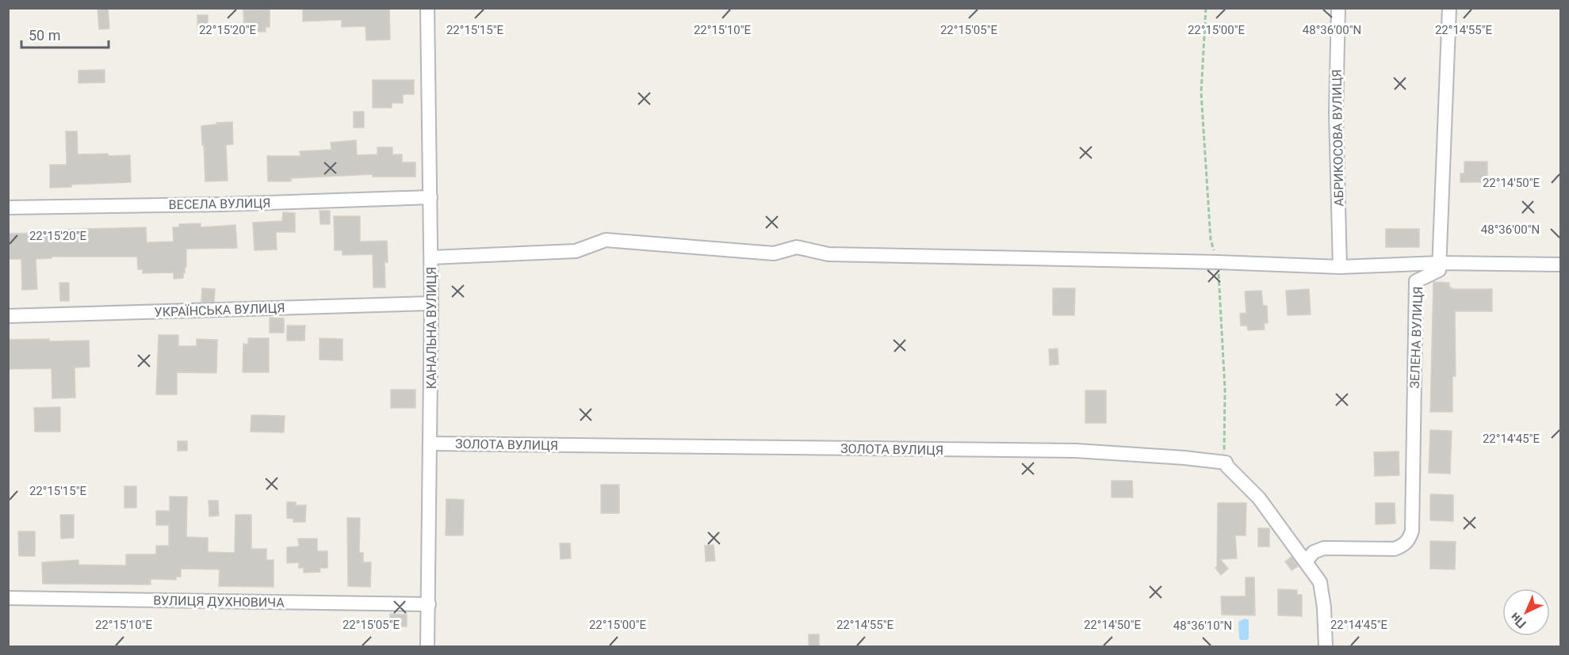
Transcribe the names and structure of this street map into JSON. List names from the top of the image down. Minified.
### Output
{"streets":{"street":["АБРИКОСОВА ВУЛИЦЯ","ВЕСЕЛА ВУЛИЦЯ","УКРАЇНСЬКА ВУЛИЦЯ","КАНАЛЬНА ВУЛИЦЯ","ЗЕЛЕНА ВУЛИЦЯ","ЗОЛОТА ВУЛИЦЯ","ВУЛИЦЯ ДУХНОВИЧА"]},"crossings":[["ВЕСЕЛА ВУЛИЦЯ","КАНАЛЬНА ВУЛИЦЯ"],["УКРАЇНСЬКА ВУЛИЦЯ","КАНАЛЬНА ВУЛИЦЯ"],["КАНАЛЬНА ВУЛИЦЯ","ЗОЛОТА ВУЛИЦЯ"],["КАНАЛЬНА ВУЛИЦЯ","ВУЛИЦЯ ДУХНОВИЧА"]],"scale_bar":"50 m","north":"bottom left","coordinates":["48°36'00\"N","22°15'20\"E","22°15'15\"E","22°15'10\"E","22°15'05\"E","22°15'00\"E","22°14'55\"E","22°14'50\"E","22°14'45\"E","48°36'10\"N"]}
